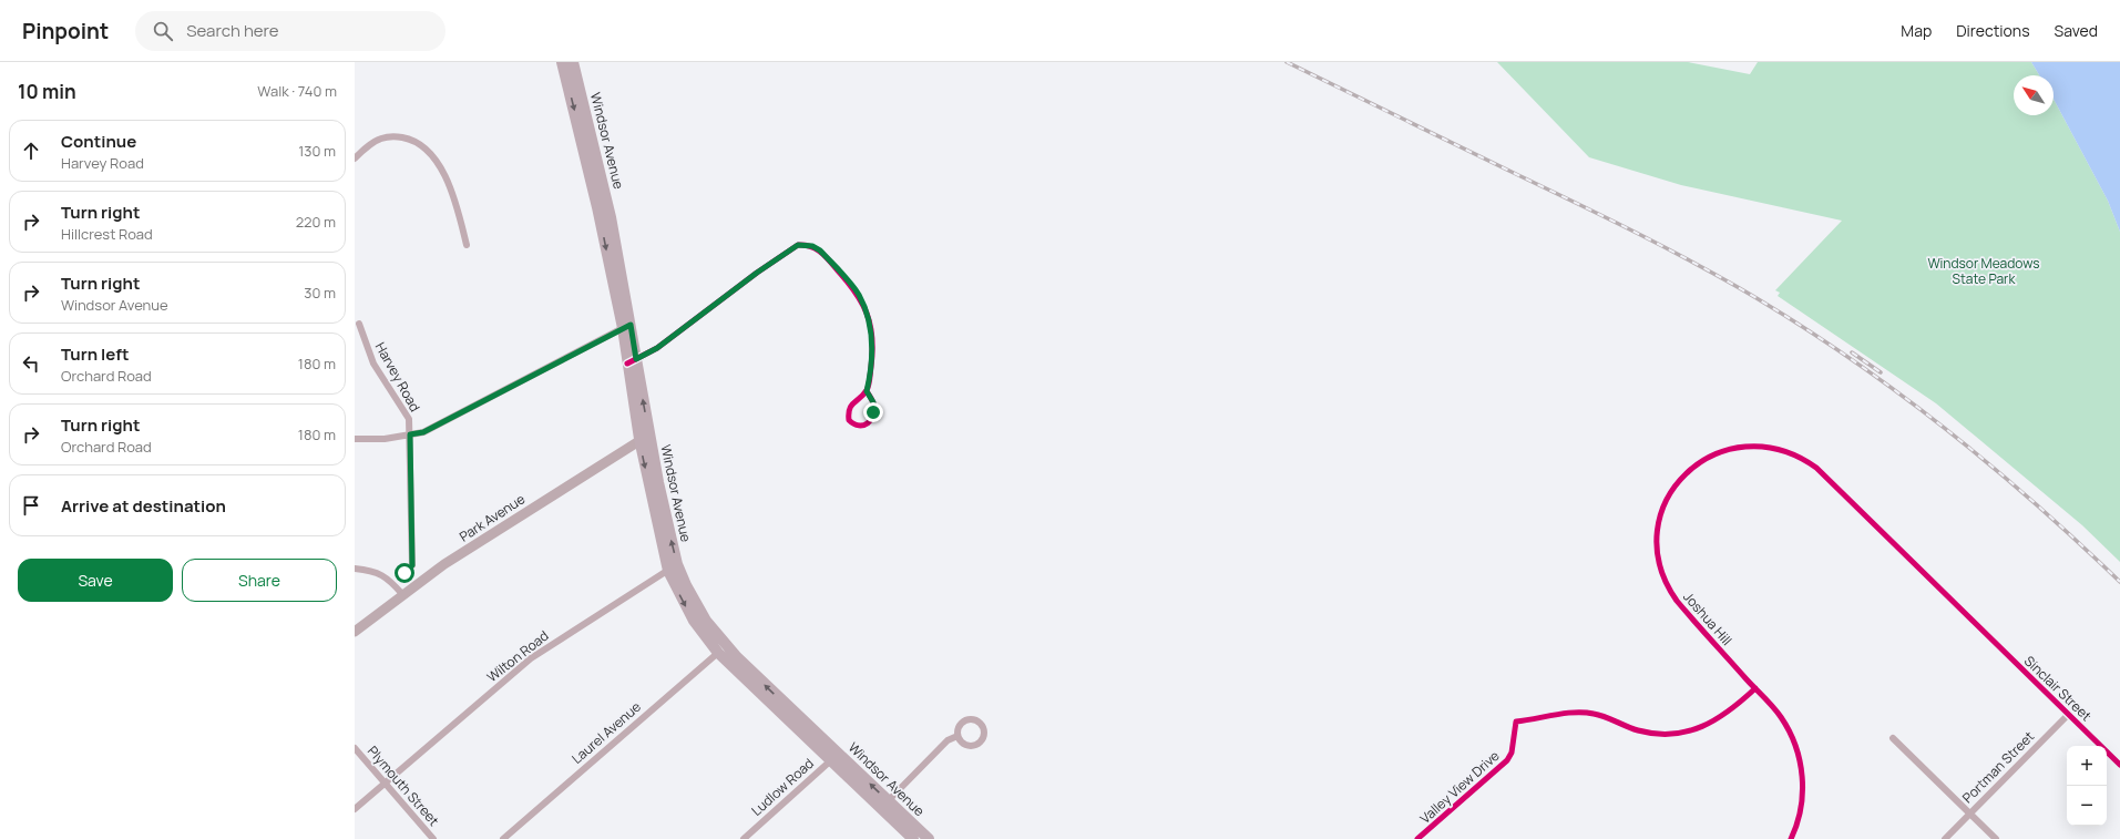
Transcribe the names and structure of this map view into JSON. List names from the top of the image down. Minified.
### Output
{"streets":{"main road":["Windsor Avenue","Park Avenue"],"street":["Harvey Road","Joshua Hill","Wilton Road","Sinclair Street","Laurel Avenue","Portman Street","Plymouth Street","Ludlow Road","Valley View Drive"]},"crossings":[["Windsor Avenue","Park Avenue"],["Windsor Avenue","Wilton Road"],["Windsor Avenue","Laurel Avenue"],["Windsor Avenue","Ludlow Road"],["Joshua Hill","Sinclair Street"],["Joshua Hill","Valley View Drive"],["Wilton Road","Plymouth Street"],["Sinclair Street","Portman Street"]],"parks":["Windsor Meadows State Park"],"north":"top left","page":{"header":"Pinpoint","search":"Search here","nav":["Map","Directions","Saved"],"heading":["10 min","Walk · 740 m"],"list":[["Continue","Harvey Road","130 m"],["Turn right","Hillcrest Road","220 m"],["Turn right","Windsor Avenue","30 m"],["Turn left","Orchard Road","180 m"],["Turn right","Orchard Road","180 m"],"Arrive at destination"],"buttons":["Save","Share"],"map_buttons":["+","−"]}}
